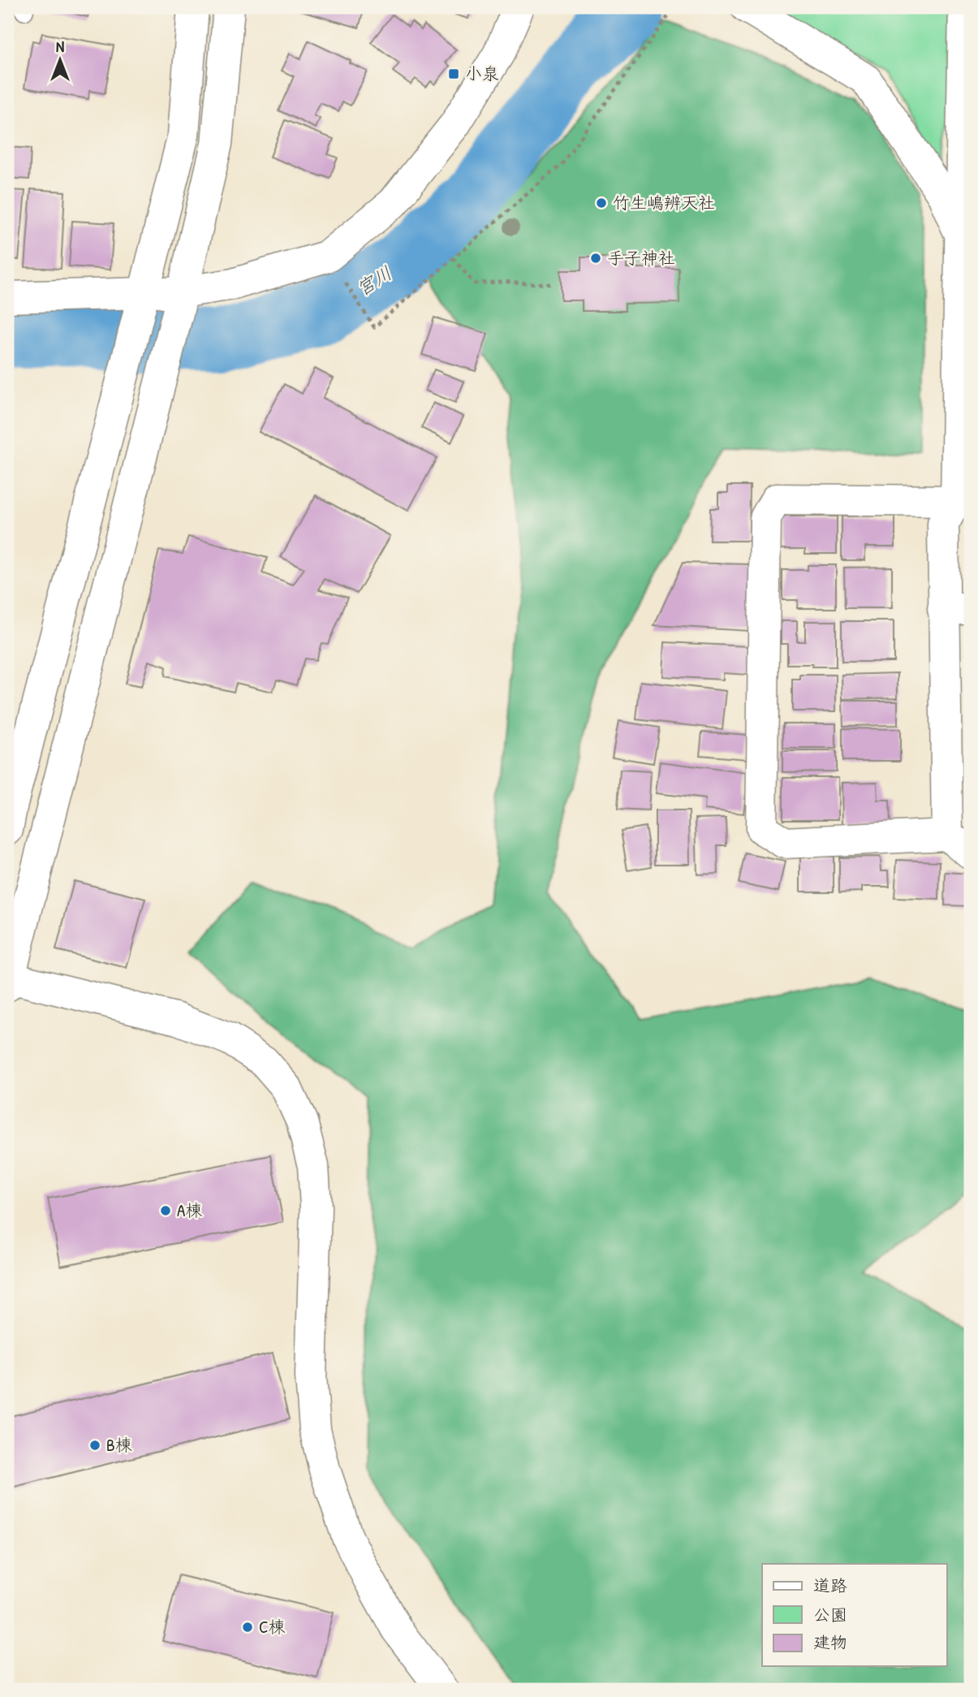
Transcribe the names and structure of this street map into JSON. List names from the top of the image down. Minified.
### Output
{"water":["宮川"],"places":{"transit":["小泉"],"other":["竹生嶋辨天社","手子神社","A棟","B棟","C棟"]},"legend":["道路","公園","建物"],"north":"top"}
